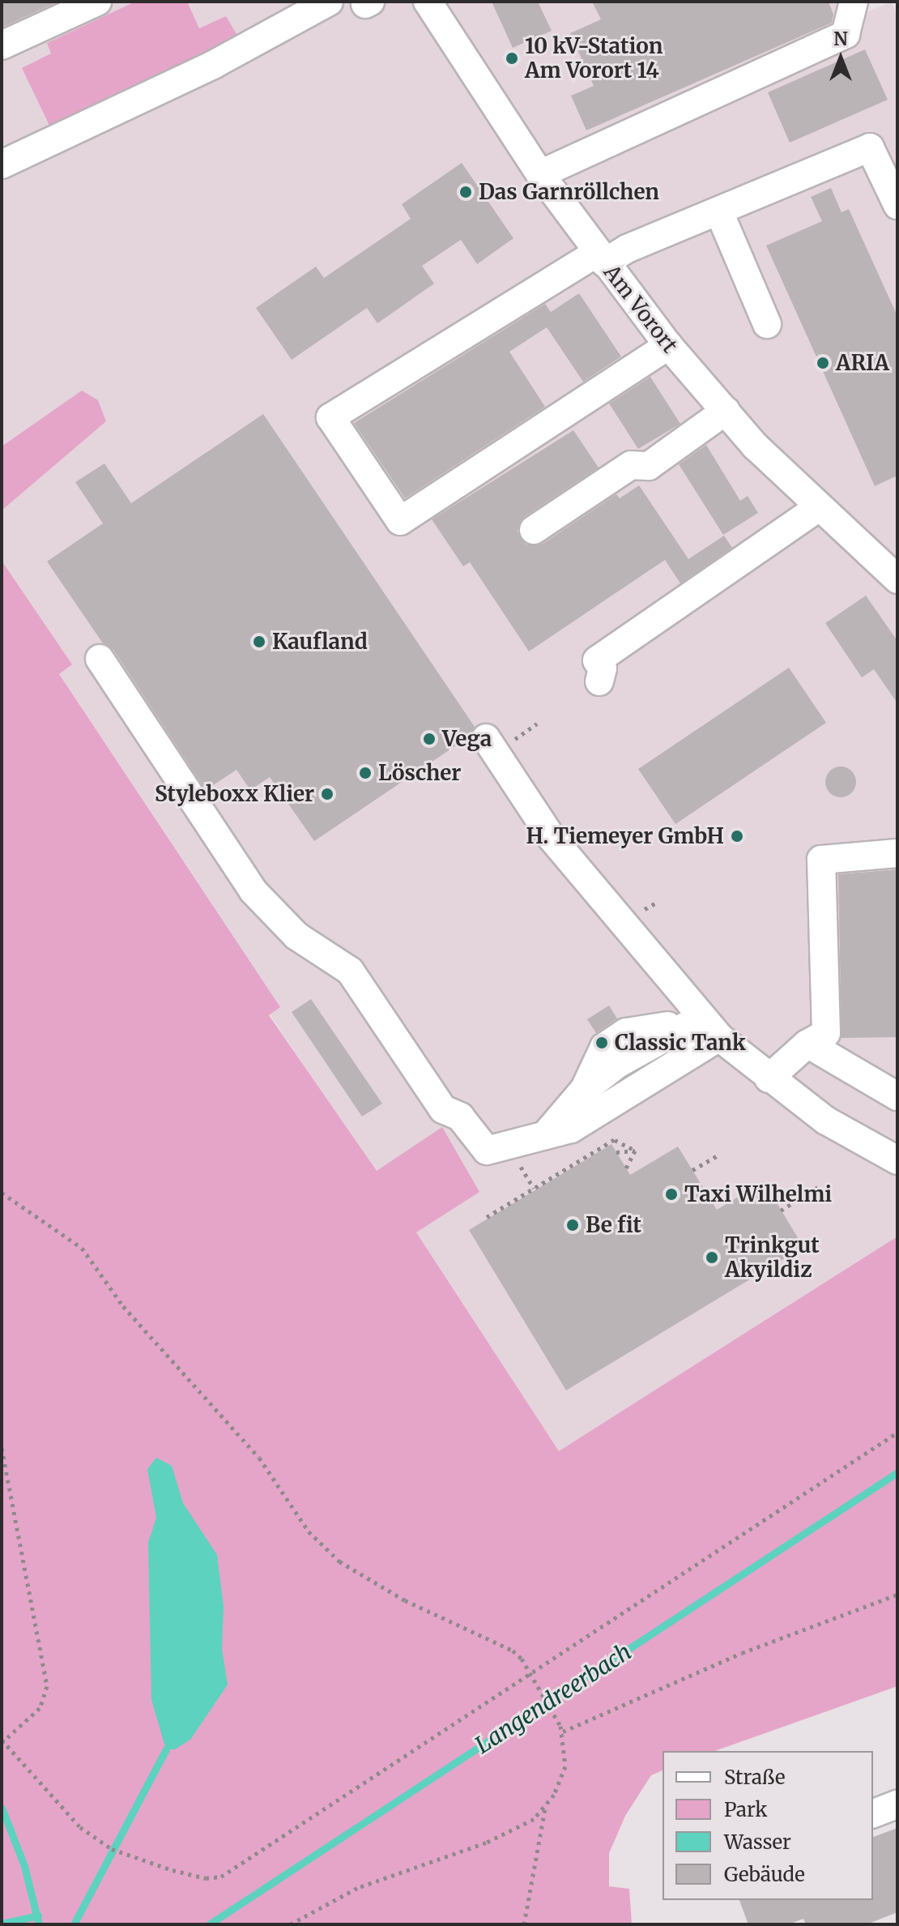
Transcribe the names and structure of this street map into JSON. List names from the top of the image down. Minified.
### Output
{"streets":{"street":["Am Vorort"]},"water":["Langendreerbach"],"places":["10 kV-Station Am Vorort 14","Das Garnröllchen","ARIA","Kaufland","Vega","Löscher","Styleboxx Klier","H. Tiemeyer GmbH","Classic Tank","Taxi Wilhelmi","Be fit","Trinkgut Akyildiz"],"legend":["Straße","Park","Wasser","Gebäude"],"north":"top"}
